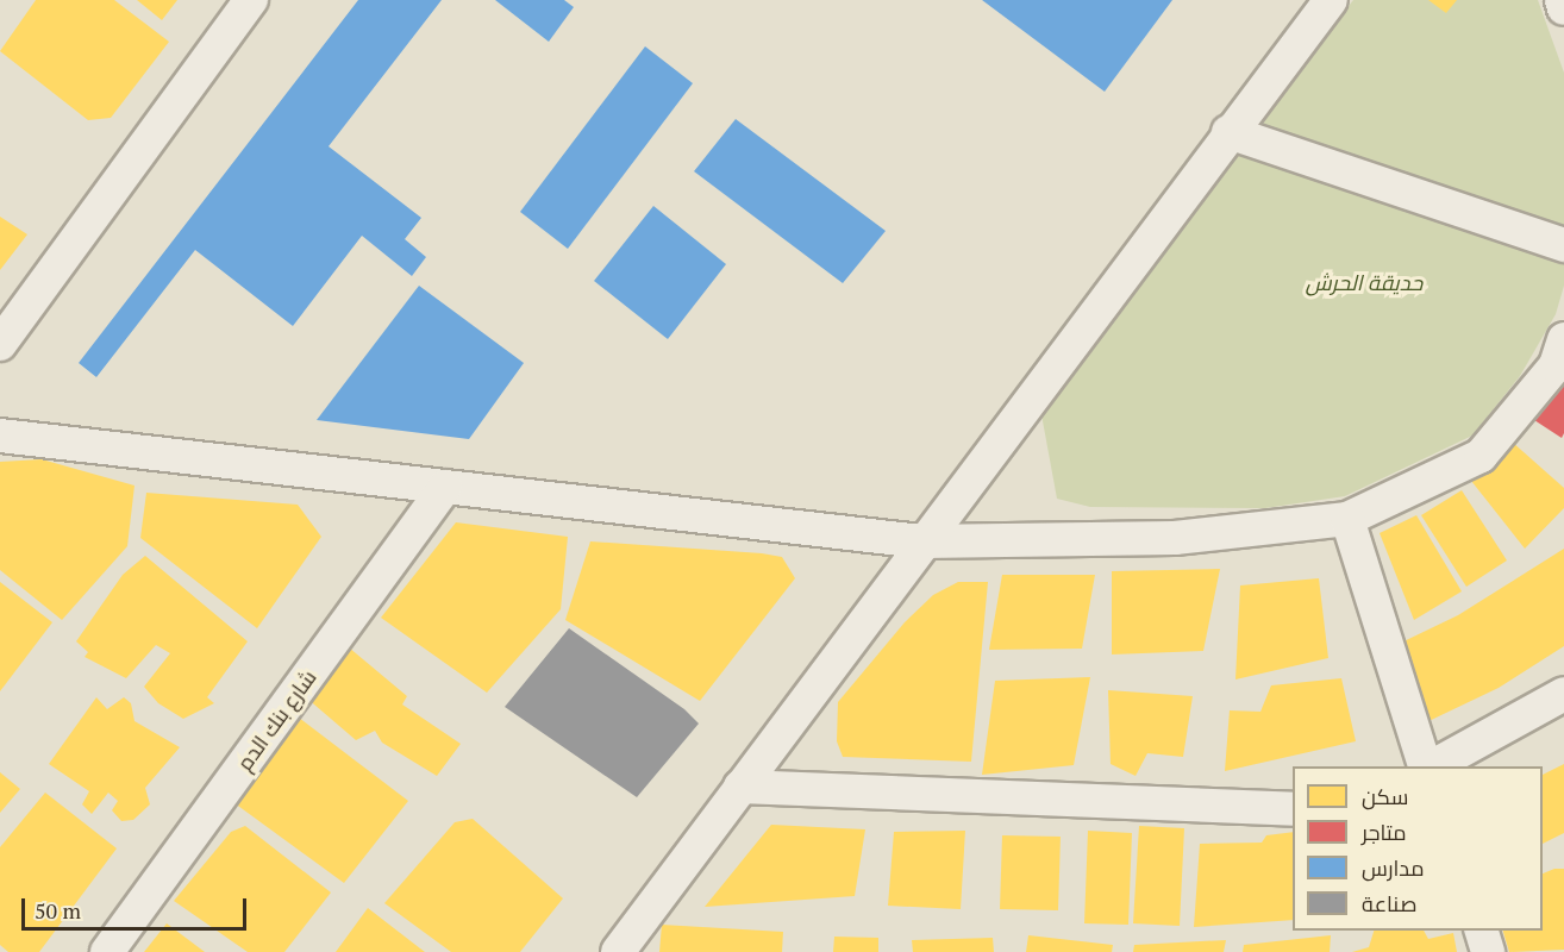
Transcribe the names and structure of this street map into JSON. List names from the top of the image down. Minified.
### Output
{"streets":{"street":["شارع بنك الدم"]},"parks":["حديقة الحرش"],"legend":["سكن","متاجر","مدارس","صناعة"],"scale_bar":"50 m"}
